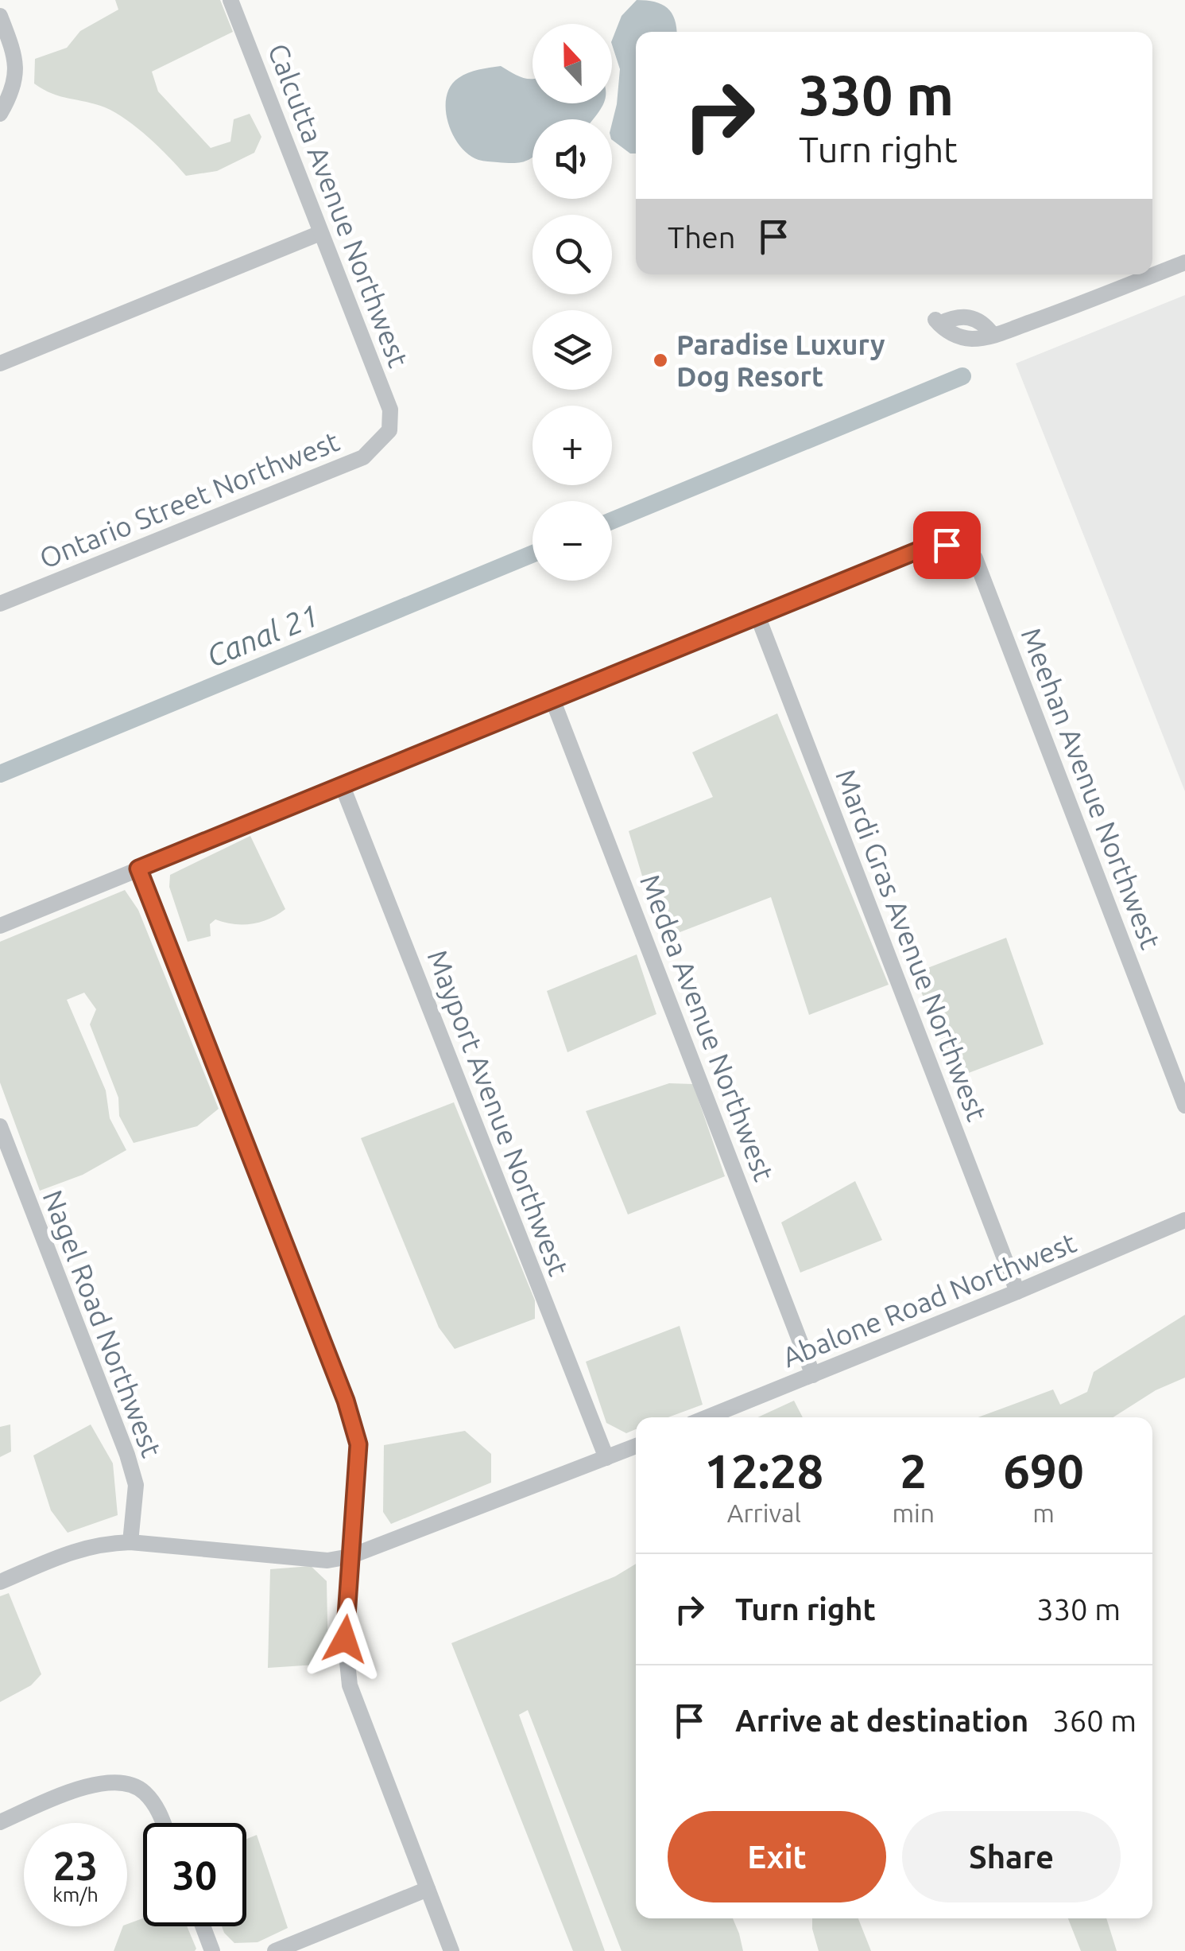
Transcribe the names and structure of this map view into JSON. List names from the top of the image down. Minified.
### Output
{"streets":{"street":["Calcutta Avenue Northwest","Ontario Street Northwest","Meehan Avenue Northwest","Mardi Gras Avenue Northwest","Medea Avenue Northwest","Mayport Avenue Northwest","Abalone Road Northwest","Nagel Road Northwest"]},"crossings":[["Calcutta Avenue Northwest","Ontario Street Northwest"],["Meehan Avenue Northwest","Mardi Gras Avenue Northwest"],["Mardi Gras Avenue Northwest","Abalone Road Northwest"],["Medea Avenue Northwest","Abalone Road Northwest"]],"water":["Canal 21"],"places":["Paradise Luxury Dog Resort"],"north":"top","page":{"map_buttons":["+","−"],"turn":["330 m","Turn right"],"then":"Then","eta":["12:28","Arrival","2","min","690","m"],"list":[{"name":"Turn right","value":"330 m"},{"name":"Arrive at destination","value":"360 m"}],"buttons":["Exit","Share"],"speed":"23 km/h","limit":"30"}}
